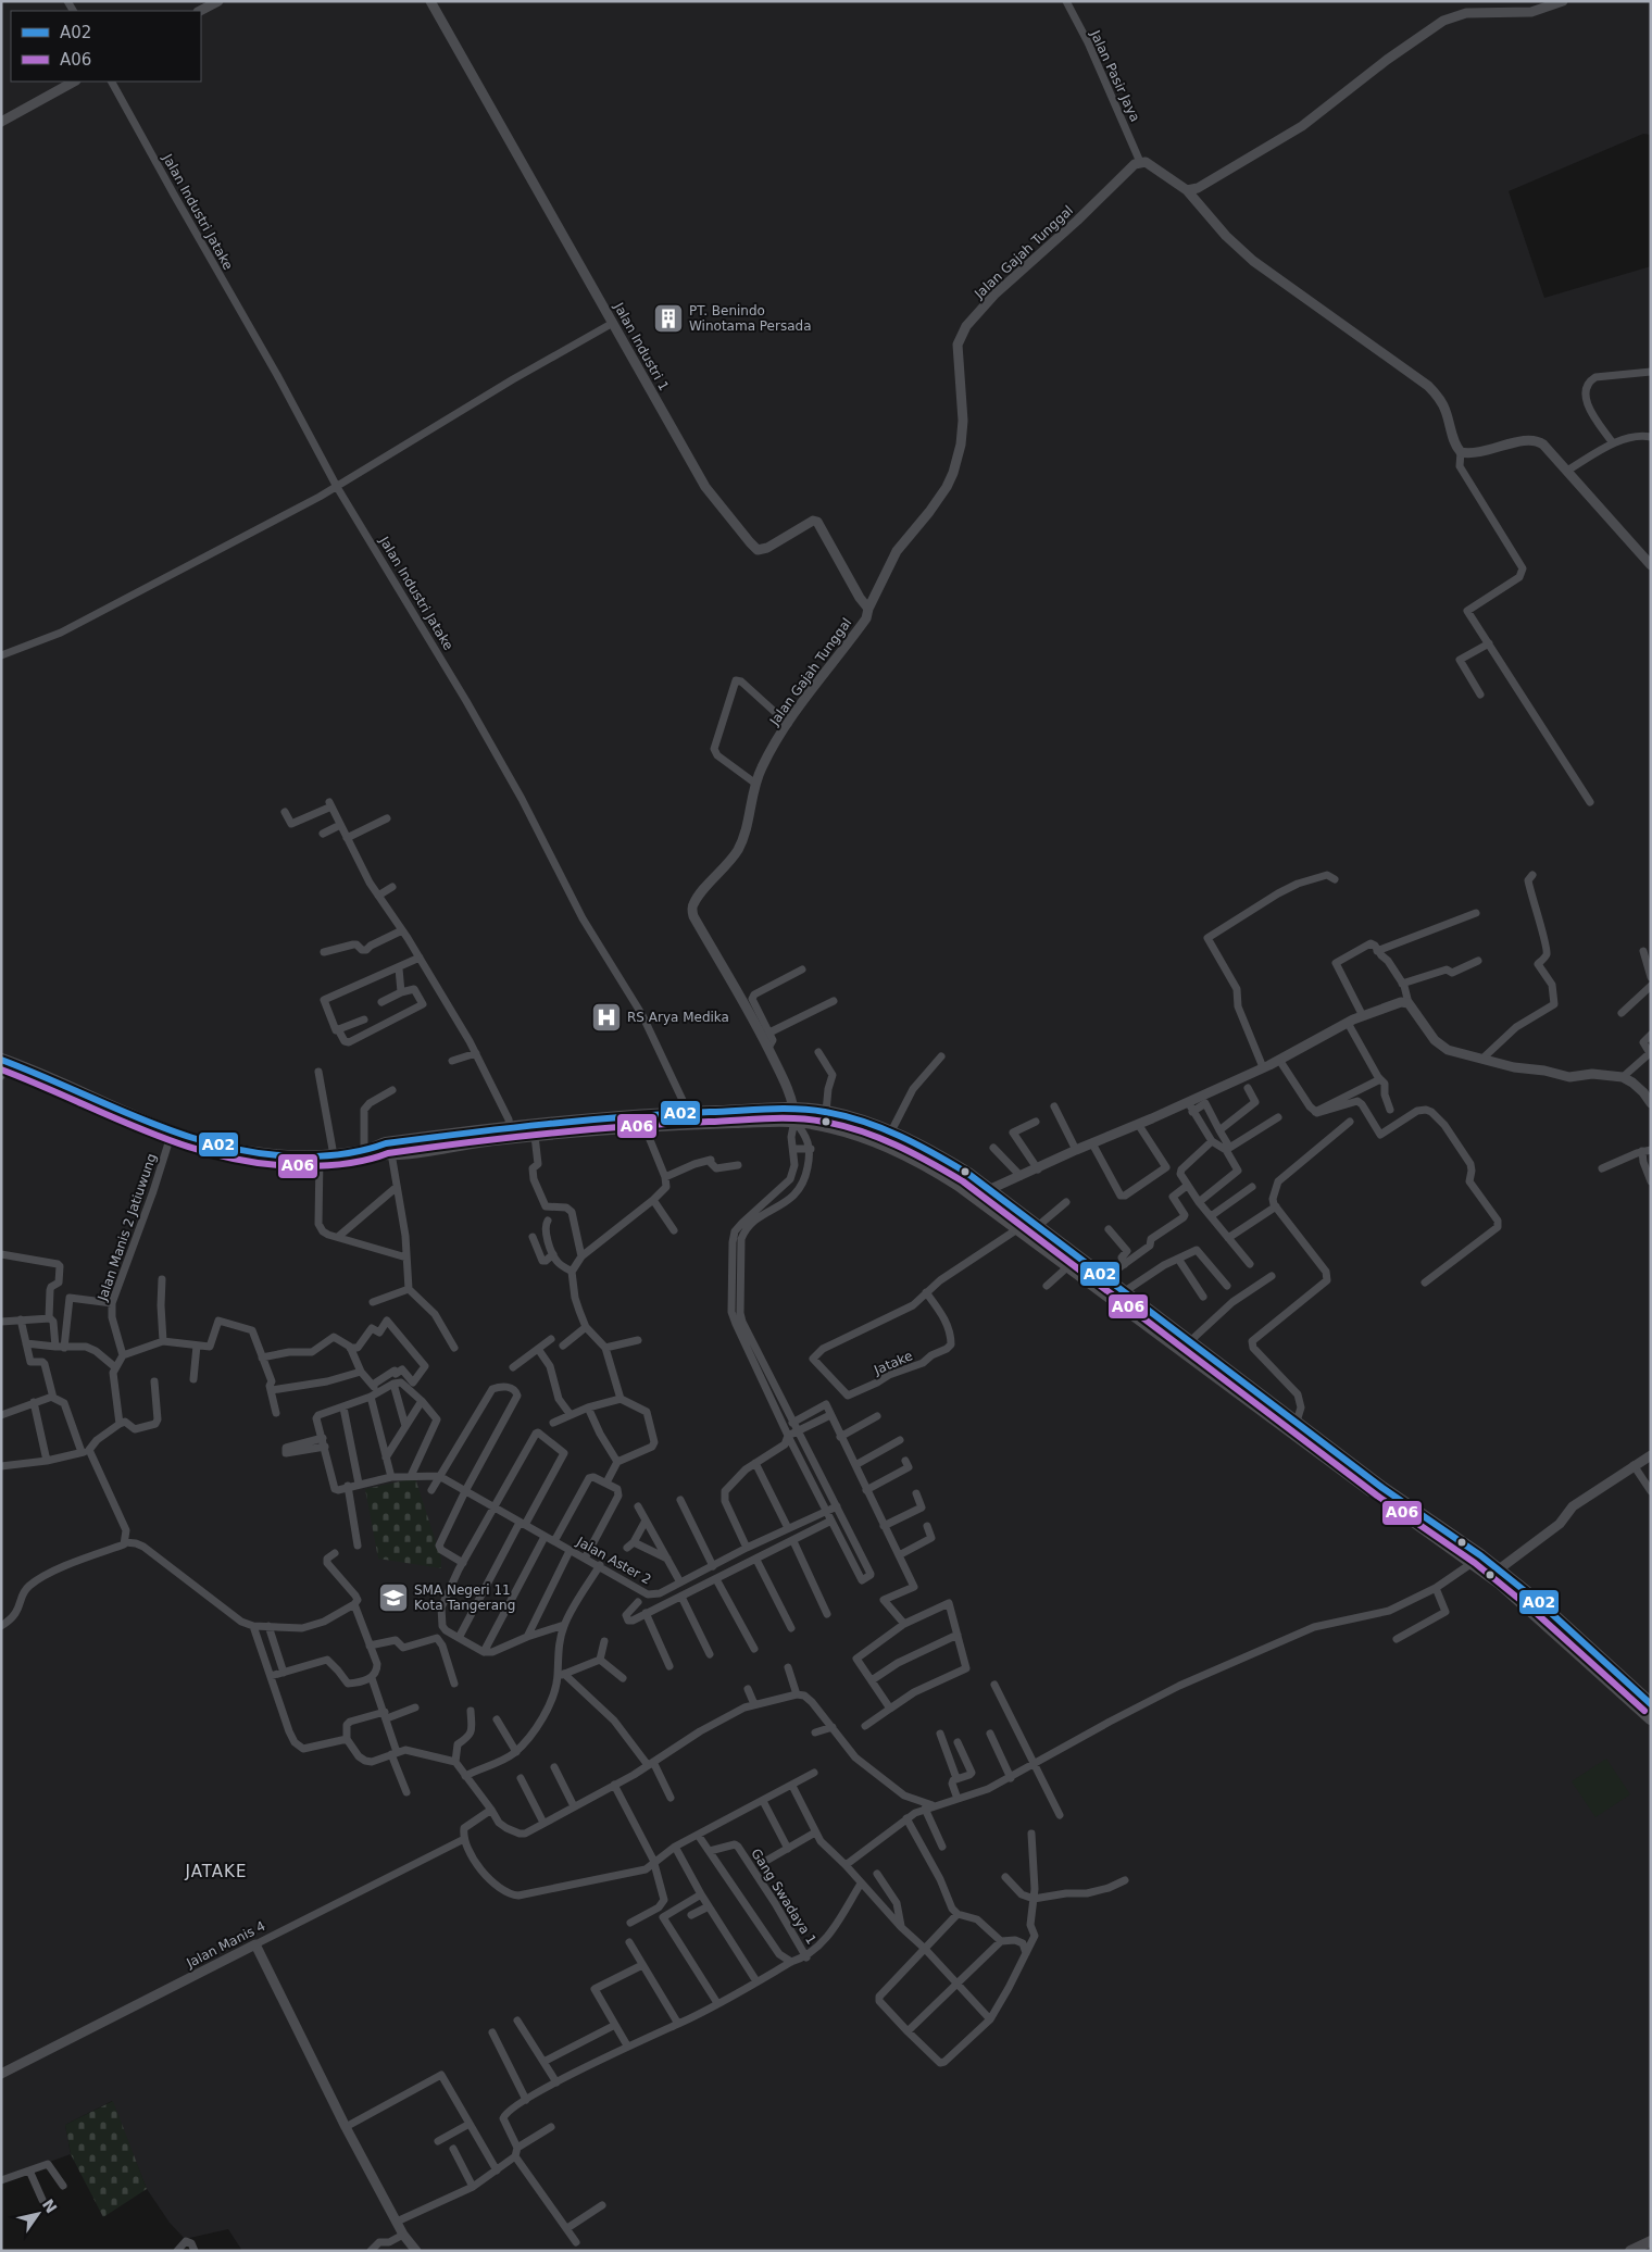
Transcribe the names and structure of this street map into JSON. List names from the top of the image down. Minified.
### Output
{"streets":{"street":["Jalan Pasir Jaya","Jalan Industri Jatake","Jalan Gajah Tunggal","Jalan Industri 1","Jalan Manis 2 Jatiuwung","Jatake","Jalan Aster 2","Gang Swadaya 1","Jalan Manis 4"]},"crossings":[["Jalan Pasir Jaya","Jalan Gajah Tunggal"],["Jalan Gajah Tunggal","Jalan Industri 1"]],"districts":["JATAKE"],"places":{"building":["PT. Benindo Winotama Persada"],"hospital":["RS Arya Medika"],"school or university":["SMA Negeri 11 Kota Tangerang"]},"lines":["transit line A02","transit line A06"],"legend":["A02","A06"],"north":"top right"}
